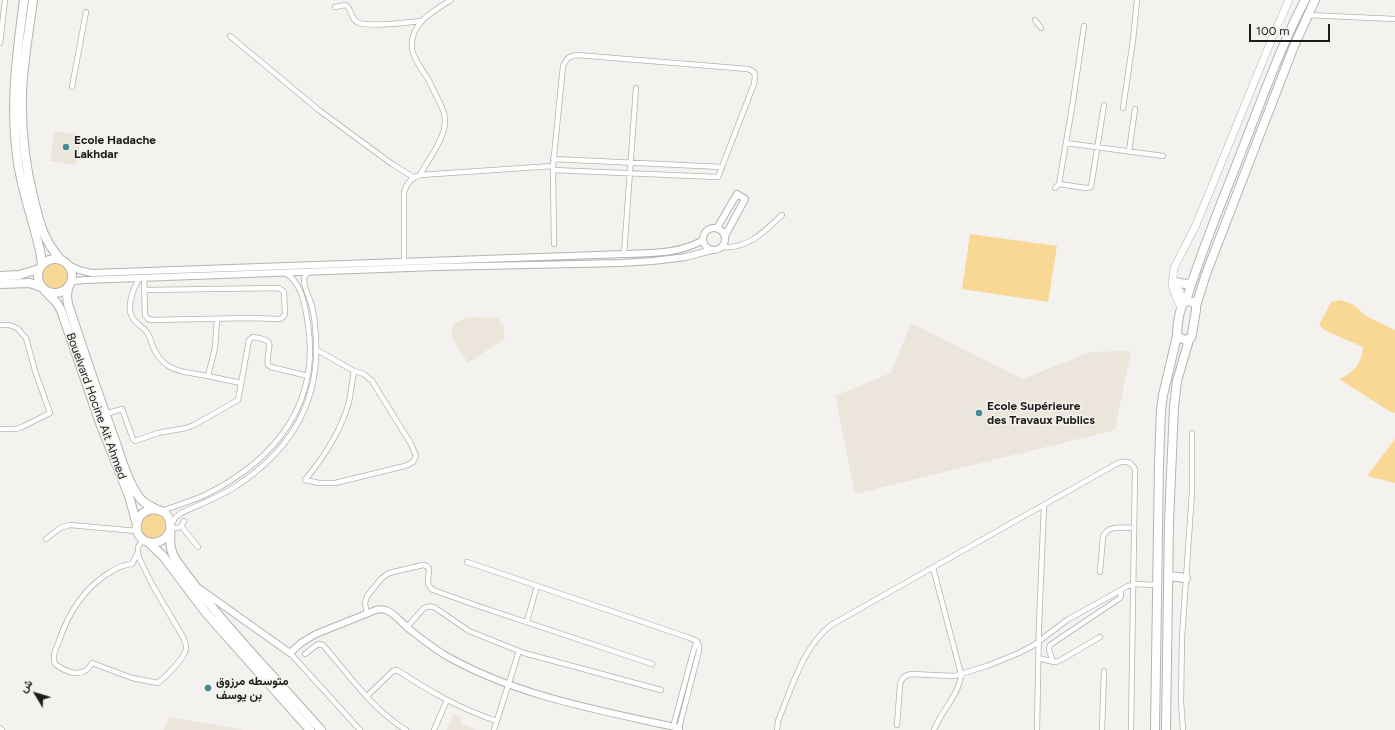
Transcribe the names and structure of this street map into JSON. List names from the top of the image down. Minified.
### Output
{"streets":{"main road":["Bouelvard Hocine Ait Ahmed"]},"places":["Ecole Hadache Lakhdar","Ecole Supérieure des Travaux Publics","متوسطه مرزوق بن يوسف"],"scale_bar":"100 m","north":"top left"}
